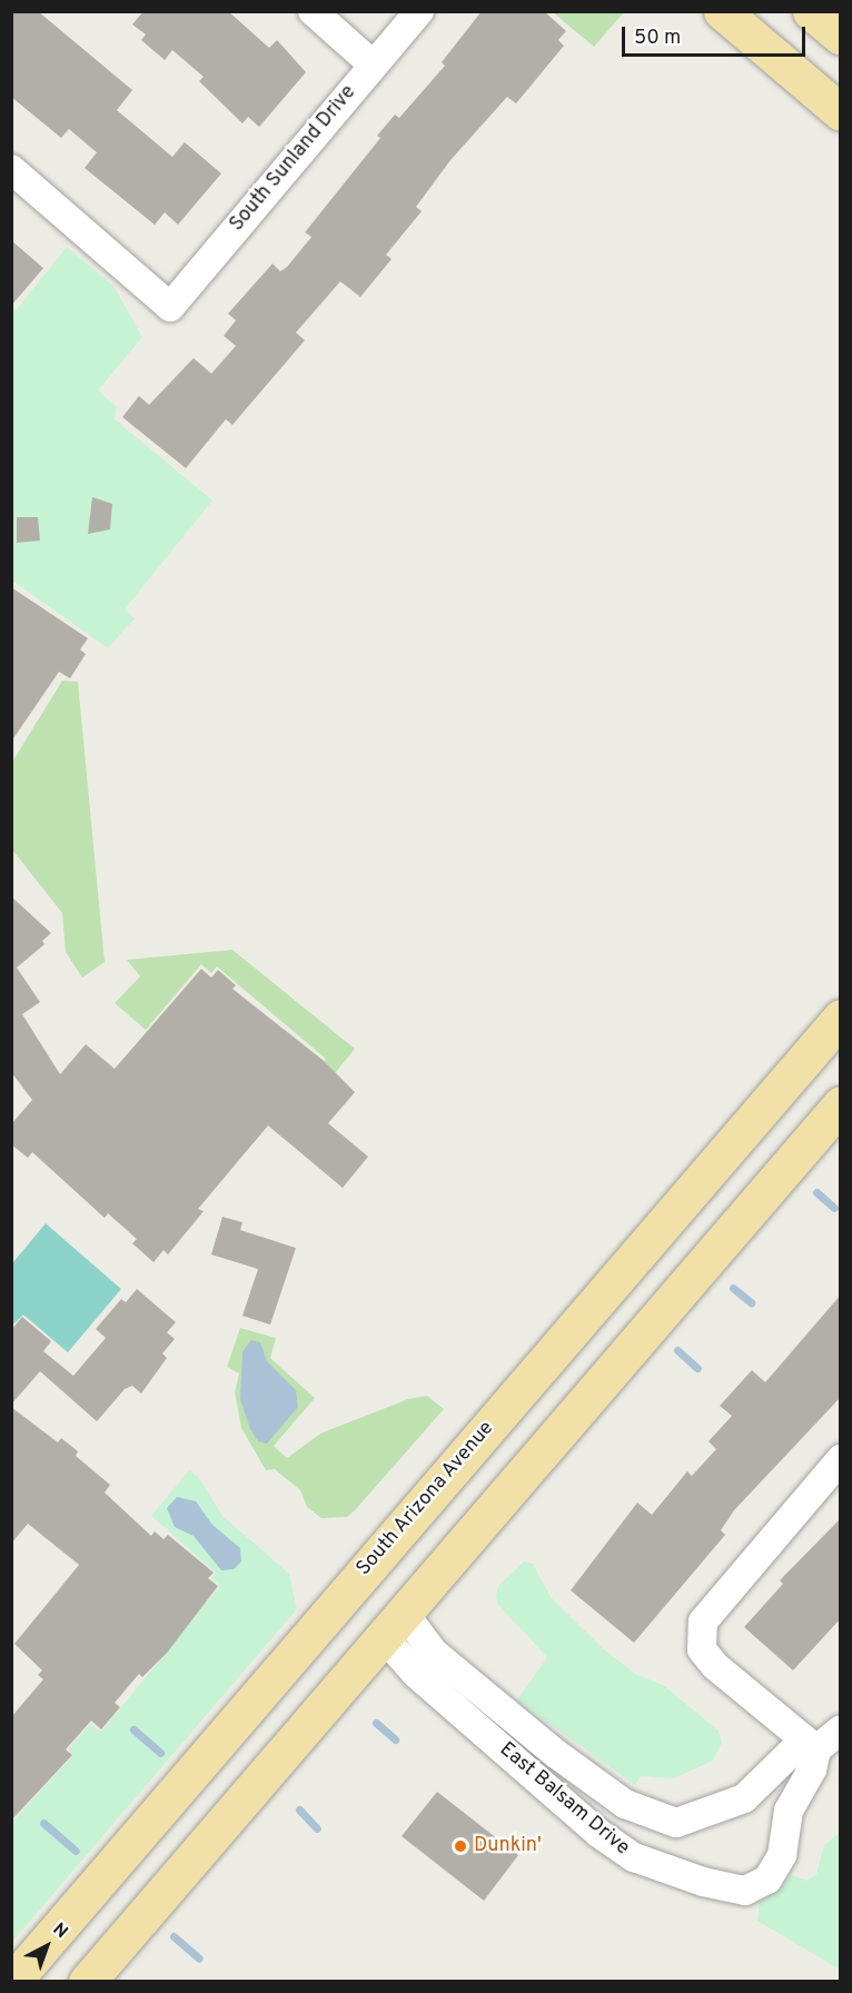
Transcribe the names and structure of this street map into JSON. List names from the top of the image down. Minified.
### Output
{"streets":{"main road":["South Arizona Avenue"],"street":["South Sunland Drive","East Balsam Drive"]},"places":["Dunkin'"],"scale_bar":"50 m","north":"top right"}
